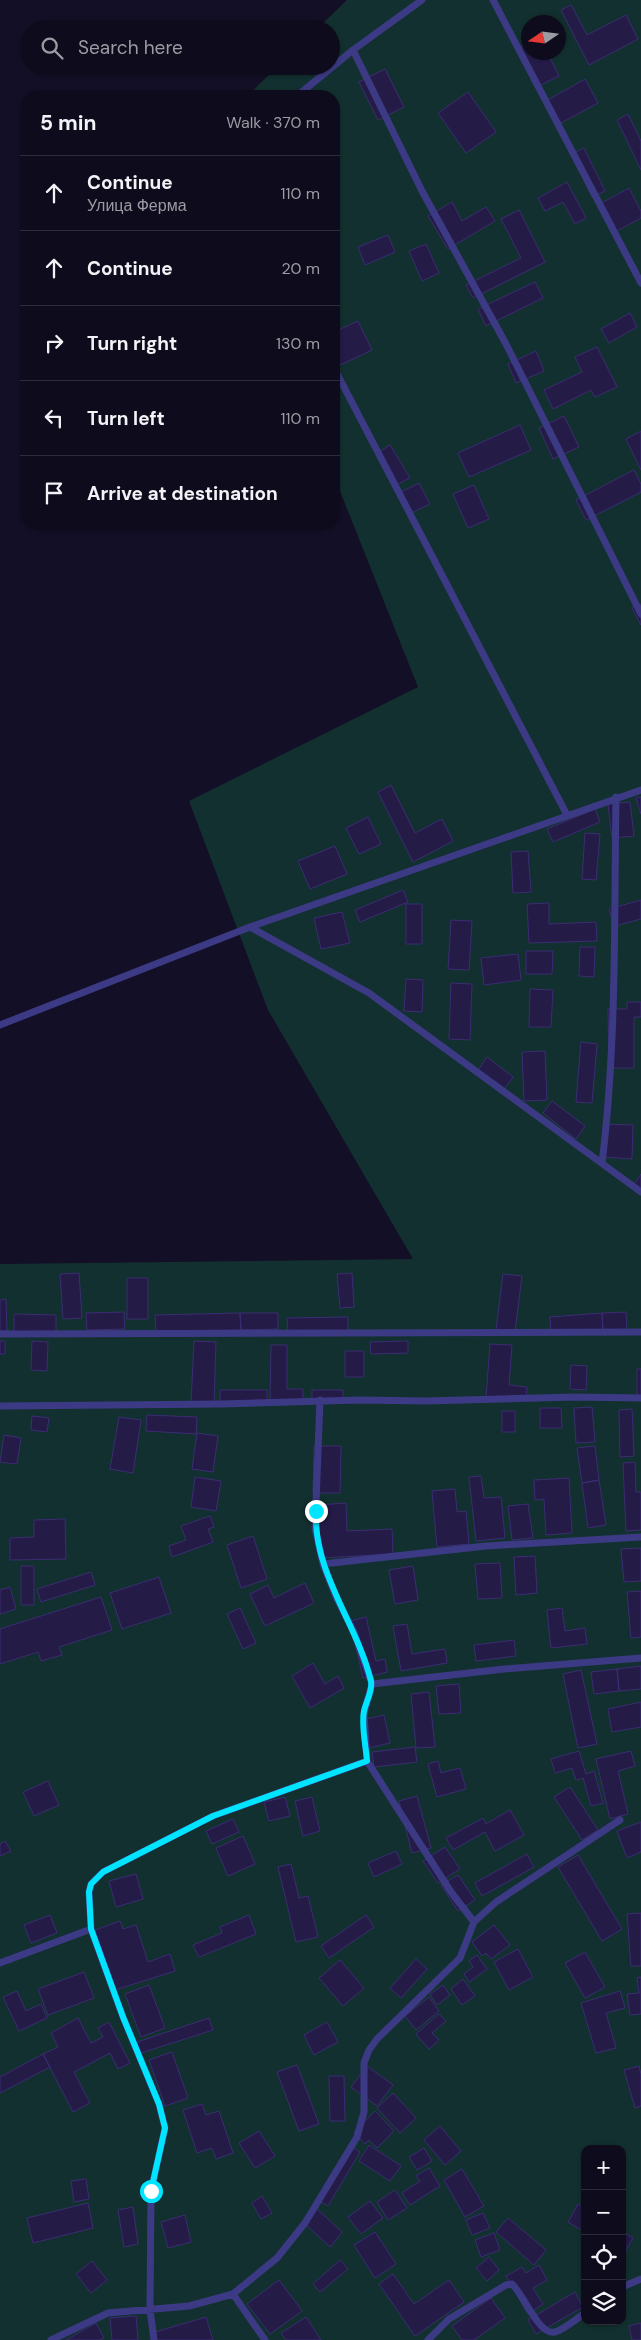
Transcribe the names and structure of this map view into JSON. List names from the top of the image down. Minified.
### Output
{"north":"left","page":{"search":"Search here","heading":["5 min","Walk · 370 m"],"list":[["Continue","Улица Ферма","110 m"],["Continue","20 m"],["Turn right","130 m"],["Turn left","110 m"],"Arrive at destination"],"map_buttons":["+","−"]}}
